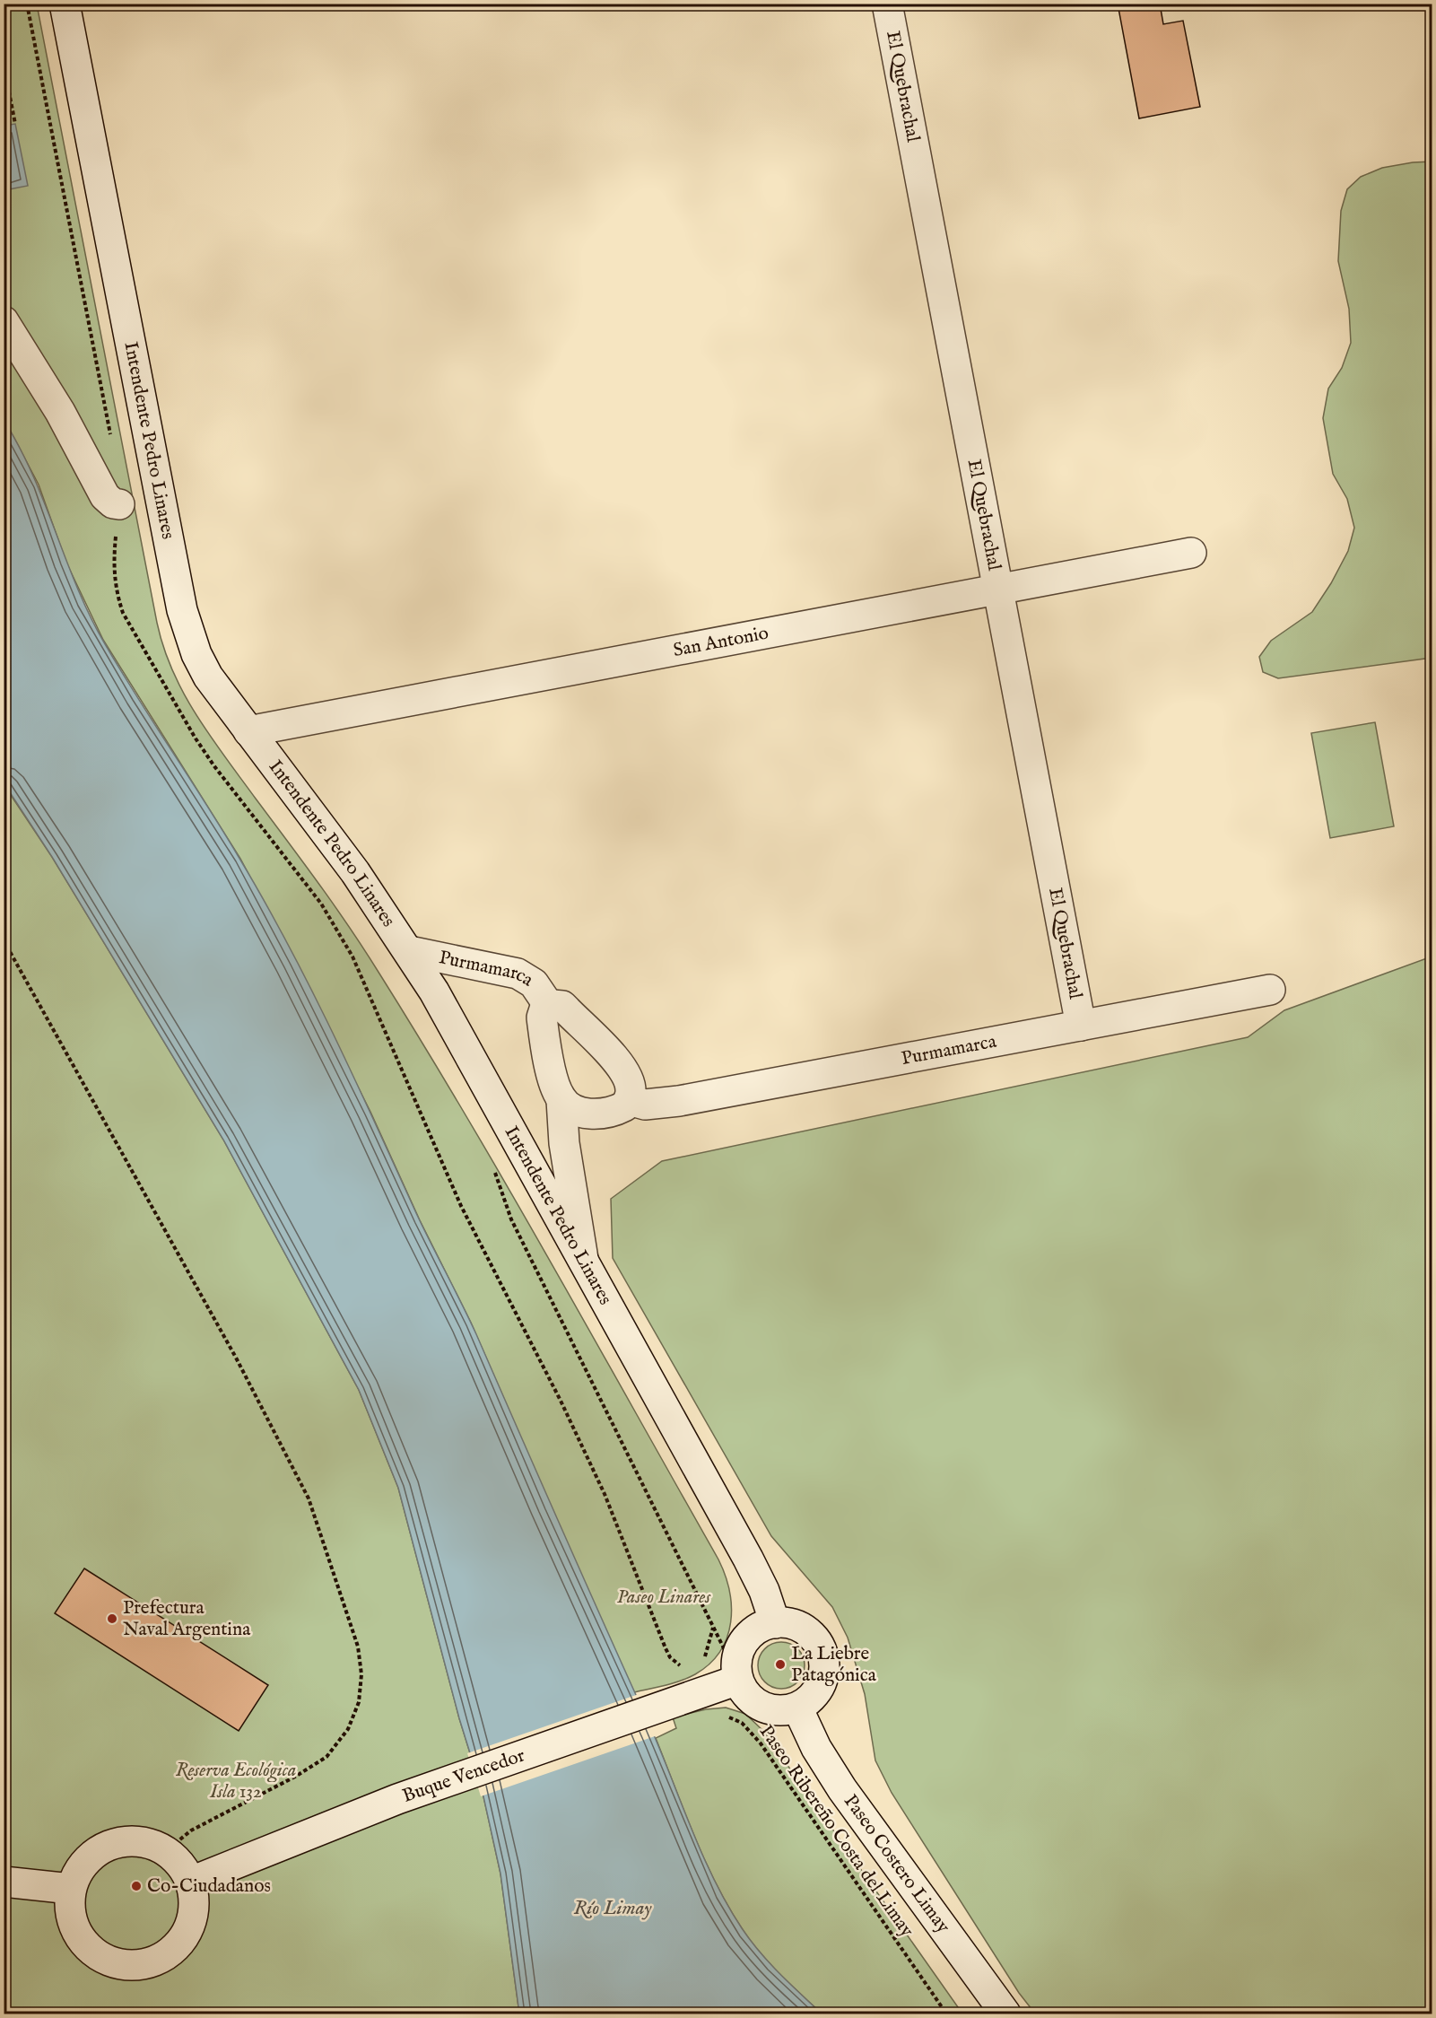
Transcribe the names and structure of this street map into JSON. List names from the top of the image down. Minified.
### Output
{"streets":{"street":["El Quebrachal","Intendente Pedro Linares","San Antonio","Purmamarca","Buque Vencedor","Paseo Costero Limay"],"path":["Paseo Ribereño Costa del Limay"]},"crossings":[["El Quebrachal","San Antonio"],["El Quebrachal","Purmamarca"],["Intendente Pedro Linares","San Antonio"],["Intendente Pedro Linares","Purmamarca"],["Intendente Pedro Linares","Buque Vencedor"],["Intendente Pedro Linares","Paseo Costero Limay"],["Buque Vencedor","Paseo Costero Limay"]],"water":["Río Limay"],"parks":["Paseo Linares","Reserva Ecológica Isla 132"],"places":["Prefectura Naval Argentina","La Liebre Patagónica","Co-Ciudadanos"]}
